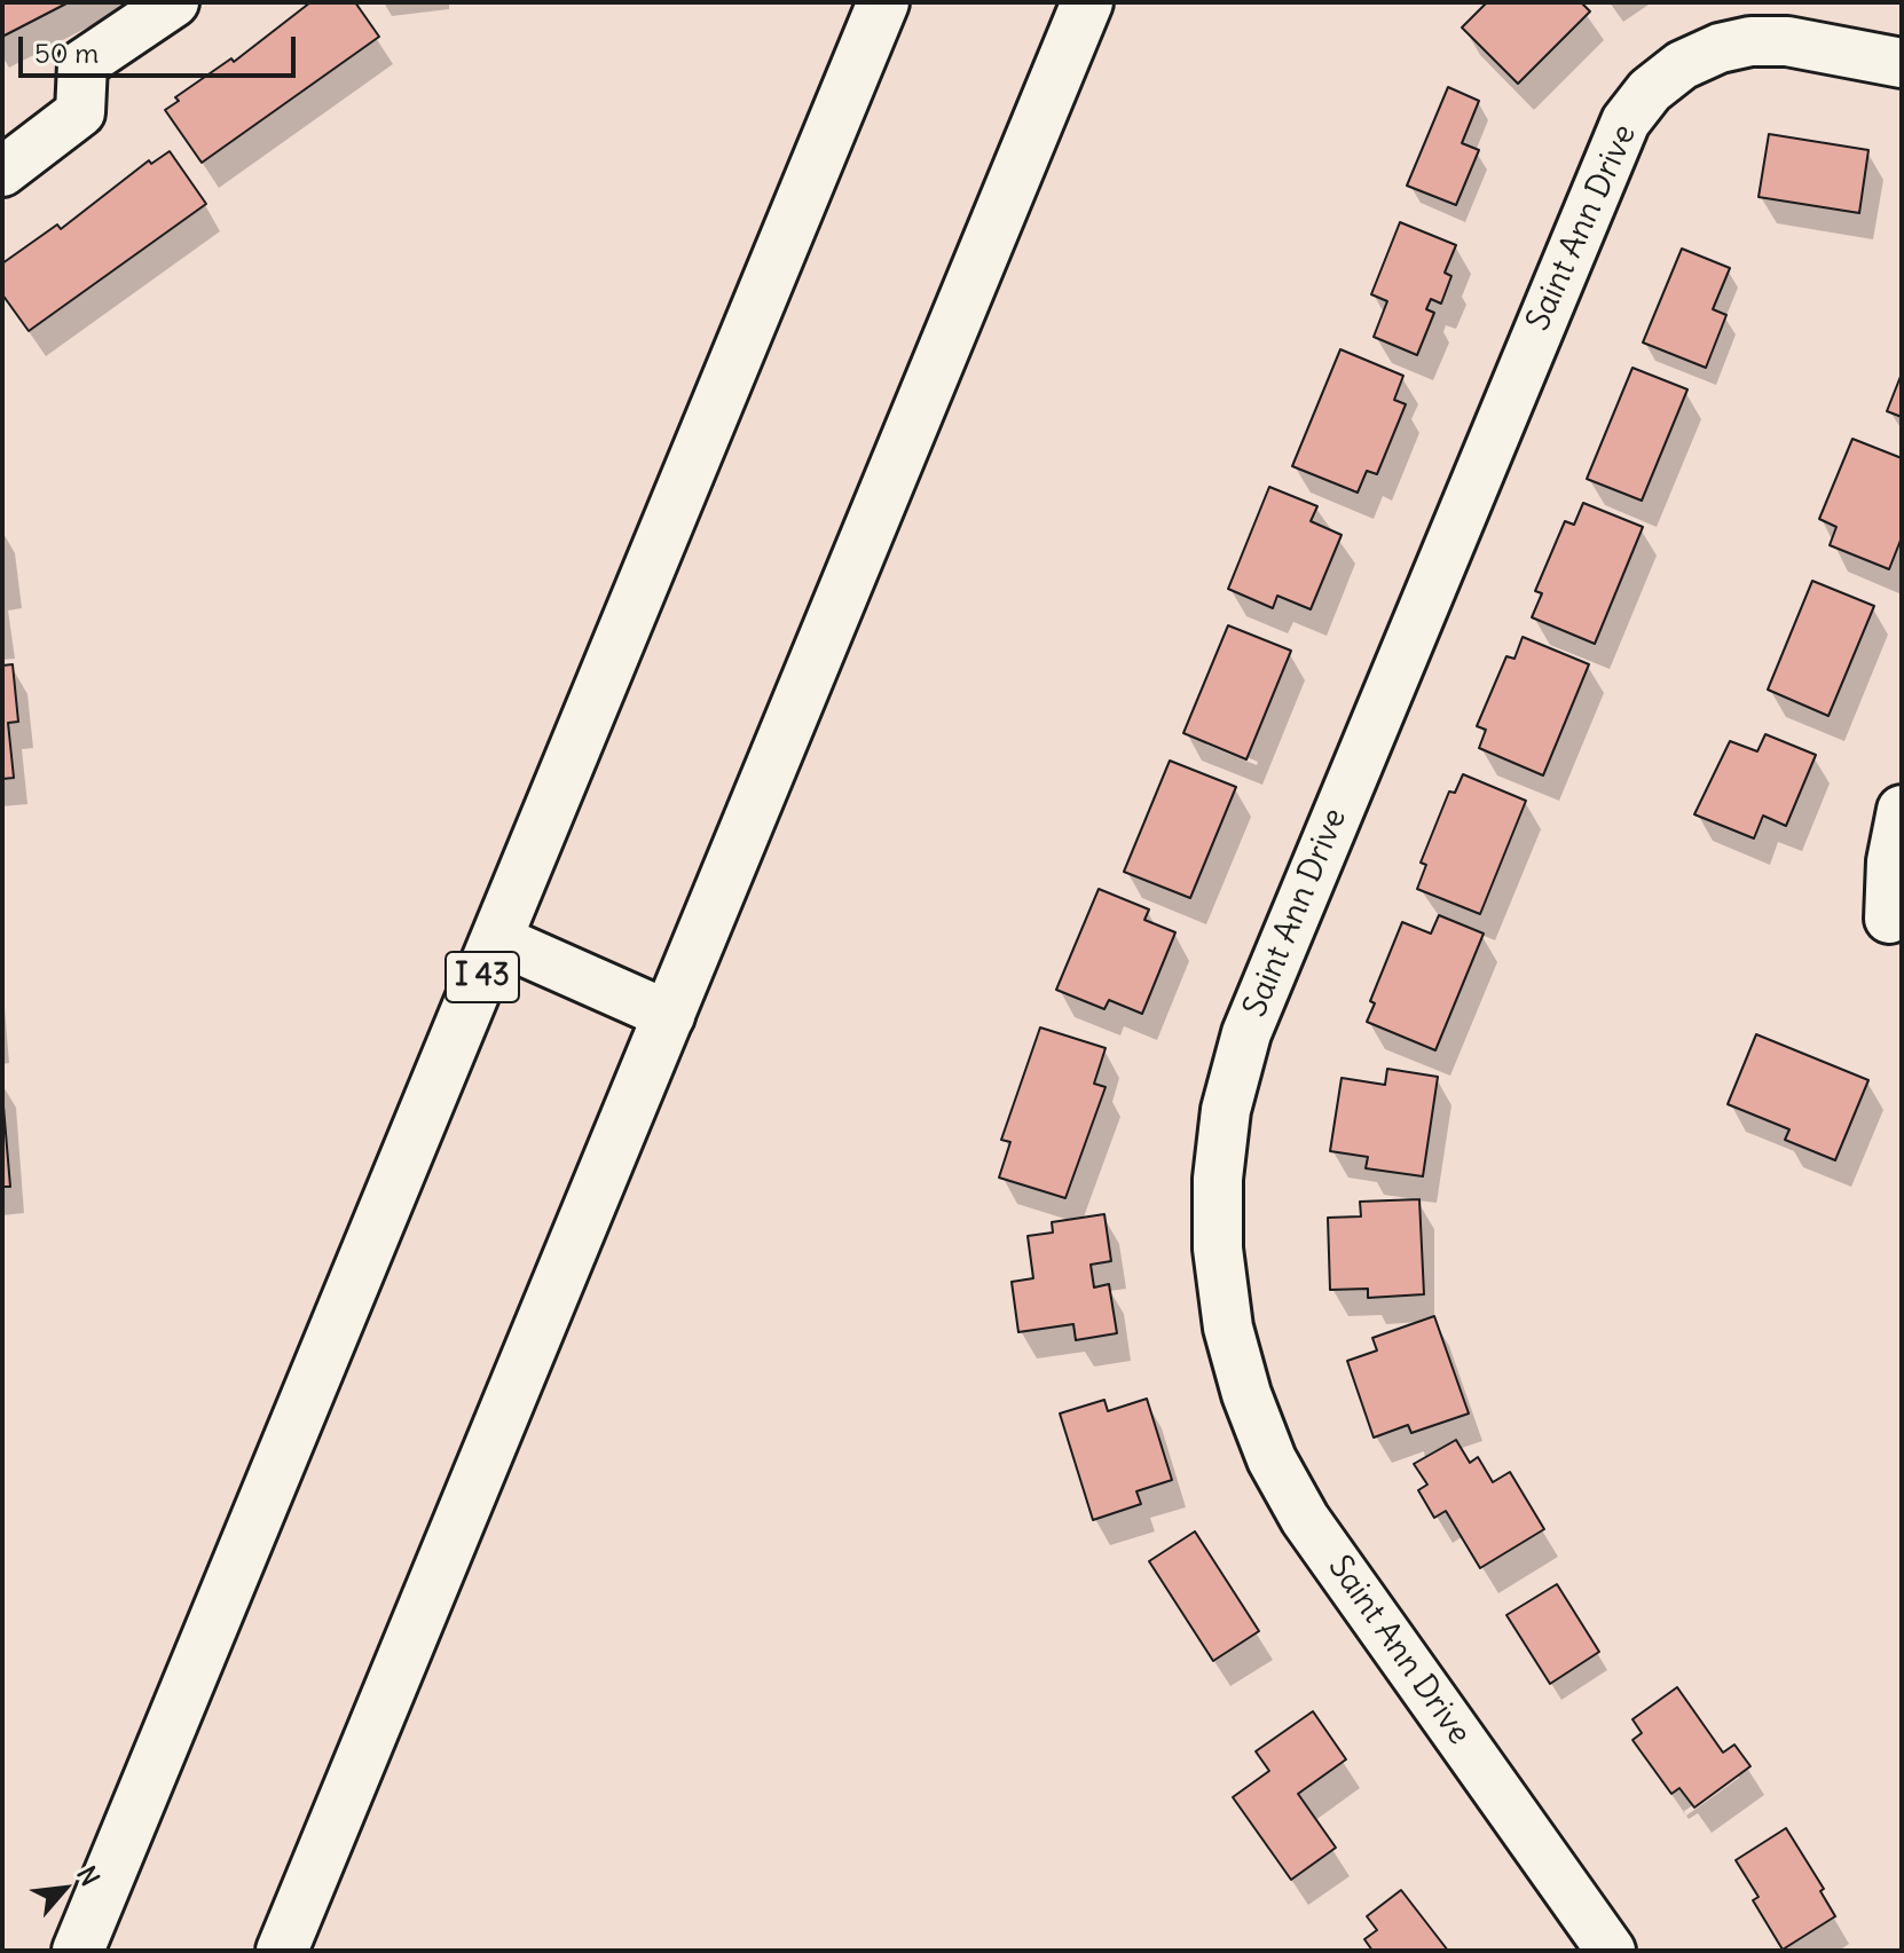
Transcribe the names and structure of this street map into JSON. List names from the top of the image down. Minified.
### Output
{"streets":{"highway":["I 43"],"street":["Saint Ann Drive"]},"scale_bar":"50 m","north":"top right"}
